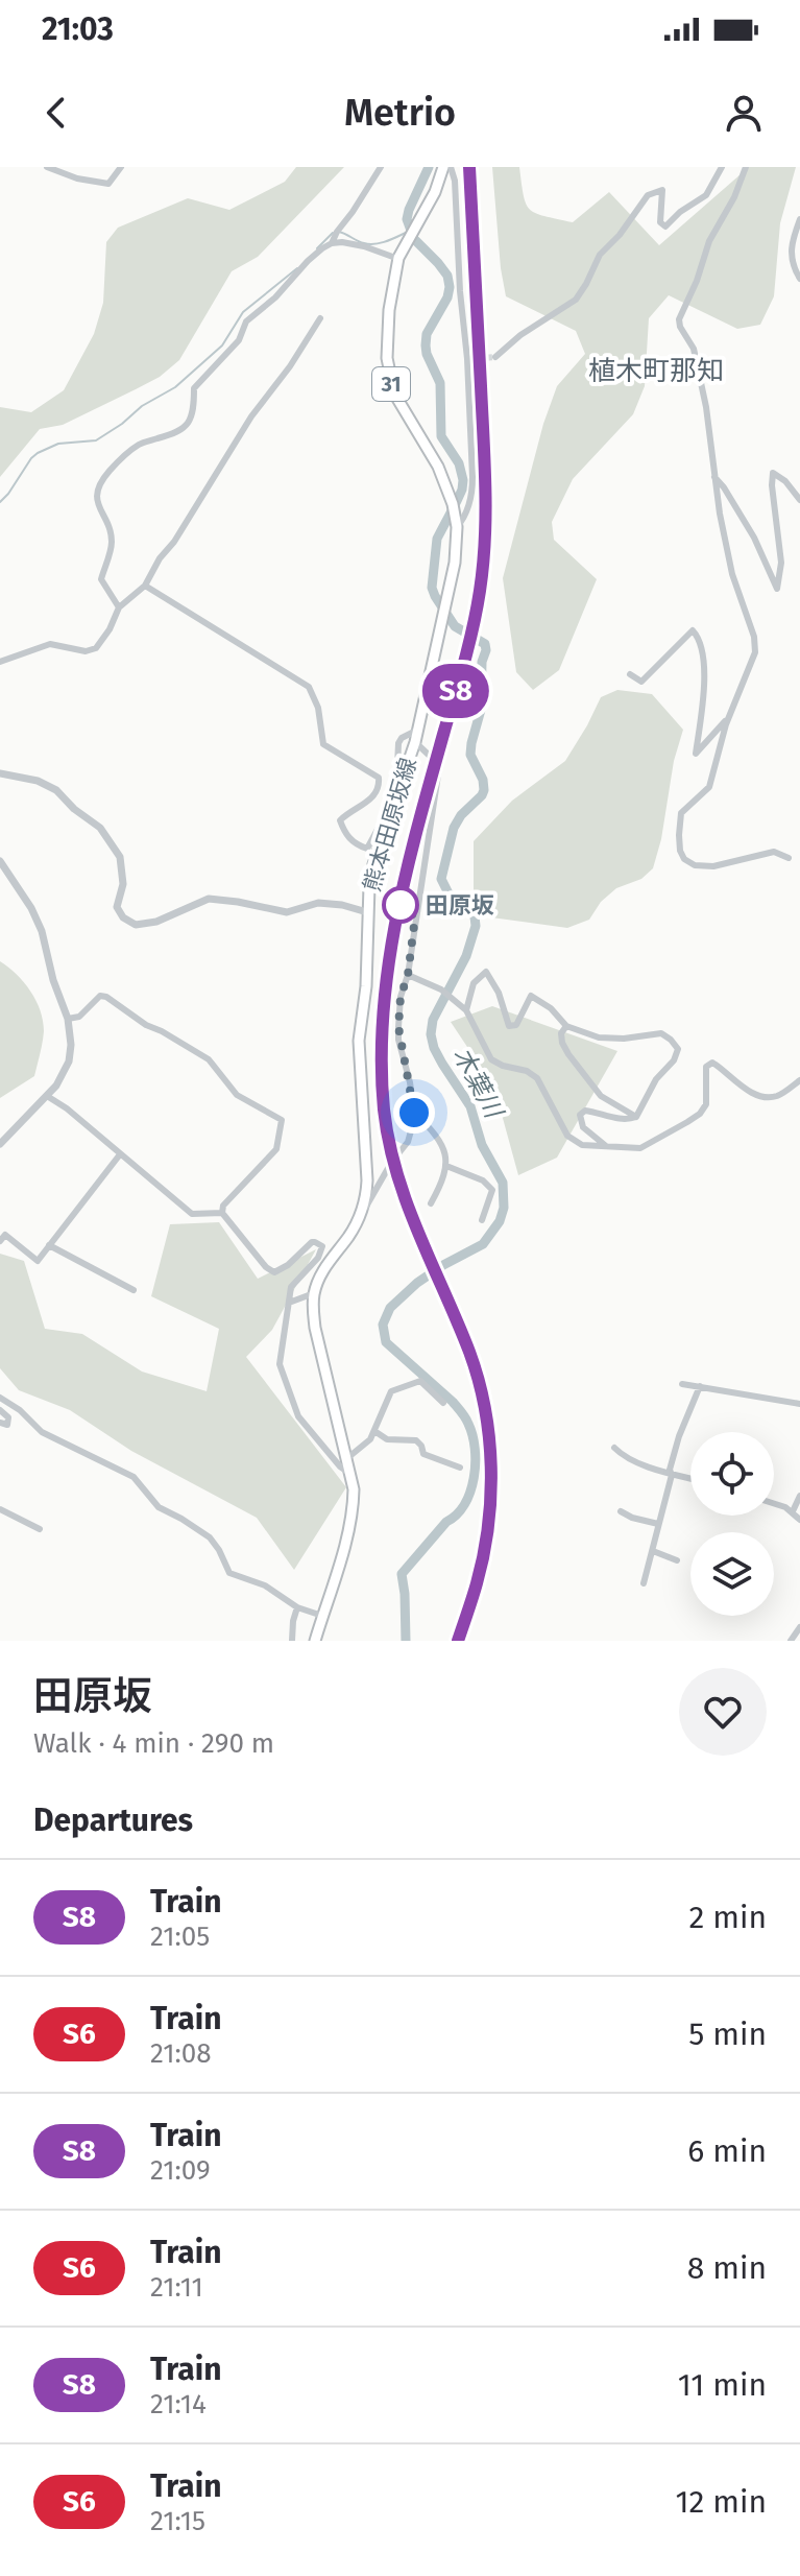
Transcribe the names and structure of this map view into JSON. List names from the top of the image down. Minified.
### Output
{"streets":{"main road":["31","熊本田原坂線"]},"districts":["植木町那知"],"water":["木葉川"],"places":["田原坂"],"page":{"status":"21:03","header":"Metrio","on_map":"S8","heading":[["田原坂","Walk · 4 min · 290 m"],"Departures"],"list":[{"mark":"S8","name":"Train","note":"21:05","value":"2 min"},{"mark":"S6","name":"Train","note":"21:08","value":"5 min"},{"mark":"S8","name":"Train","note":"21:09","value":"6 min"},{"mark":"S6","name":"Train","note":"21:11","value":"8 min"},{"mark":"S8","name":"Train","note":"21:14","value":"11 min"},{"mark":"S6","name":"Train","note":"21:15","value":"12 min"}]}}
